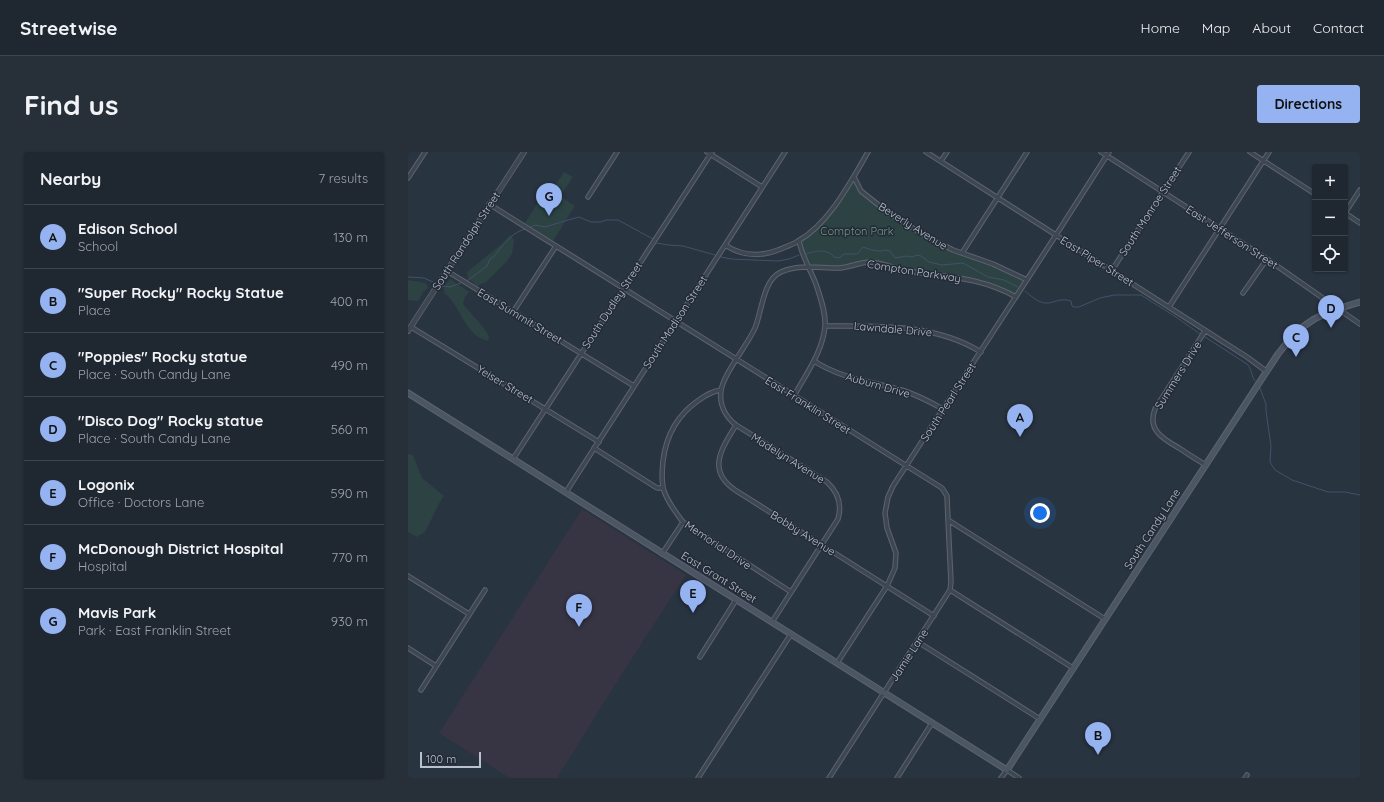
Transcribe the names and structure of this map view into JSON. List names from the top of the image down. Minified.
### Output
{"streets":{"main road":["South Candy Lane","East Grant Street"],"street":["South Monroe Street","Beverly Avenue","East Jefferson Street","South Randolph Street","East Piper Street","Compton Parkway","South Dudley Street","East Summit Street","South Madison Street","Lawndale Drive","Summers Drive","Yeiser Street","Auburn Drive","South Pearl Street","East Franklin Street","Madelyn Avenue","Bobby Avenue","Memorial Drive","Jamie Lane"]},"crossings":[["South Monroe Street","East Jefferson Street"],["South Monroe Street","East Piper Street"],["Beverly Avenue","South Pearl Street"],["East Jefferson Street","South Pearl Street"],["East Jefferson Street","South Candy Lane"],["South Randolph Street","East Summit Street"],["South Randolph Street","Yeiser Street"],["South Randolph Street","East Franklin Street"],["East Piper Street","Summers Drive"],["East Piper Street","South Pearl Street"],["East Piper Street","South Candy Lane"],["Compton Parkway","South Pearl Street"],["South Dudley Street","East Summit Street"],["South Dudley Street","Yeiser Street"],["South Dudley Street","East Franklin Street"],["South Dudley Street","East Grant Street"],["East Summit Street","South Madison Street"],["South Madison Street","Yeiser Street"],["South Madison Street","East Franklin Street"],["South Madison Street","East Grant Street"],["Lawndale Drive","South Pearl Street"],["Summers Drive","South Candy Lane"],["Auburn Drive","South Pearl Street"],["South Pearl Street","East Franklin Street"],["South Pearl Street","Bobby Avenue"],["South Pearl Street","East Grant Street"],["East Franklin Street","Jamie Lane"],["Madelyn Avenue","Bobby Avenue"],["Madelyn Avenue","Memorial Drive"],["Madelyn Avenue","East Grant Street"],["South Candy Lane","East Grant Street"],["Bobby Avenue","Jamie Lane"],["East Grant Street","Jamie Lane"]],"parks":["Compton Park"],"scale_bar":"100 m","page":{"header":"Streetwise","nav":["Home","Map","About","Contact"],"buttons":"Directions","title":"Find us","heading":["Nearby","7 results"],"map_buttons":["+","−"],"pins":["G","D","C","A","E","F","B"],"list":[{"mark":"A","name":"Edison School","note":"School","value":"130 m"},{"mark":"B","name":"\"Super Rocky\" Rocky Statue","note":"Place","value":"400 m"},{"mark":"C","name":"\"Poppies\" Rocky statue","note":"Place · South Candy Lane","value":"490 m"},{"mark":"D","name":"\"Disco Dog\" Rocky statue","note":"Place · South Candy Lane","value":"560 m"},{"mark":"E","name":"Logonix","note":"Office · Doctors Lane","value":"590 m"},{"mark":"F","name":"McDonough District Hospital","note":"Hospital","value":"770 m"},{"mark":"G","name":"Mavis Park","note":"Park · East Franklin Street","value":"930 m"}],"scale":"100 m"}}
